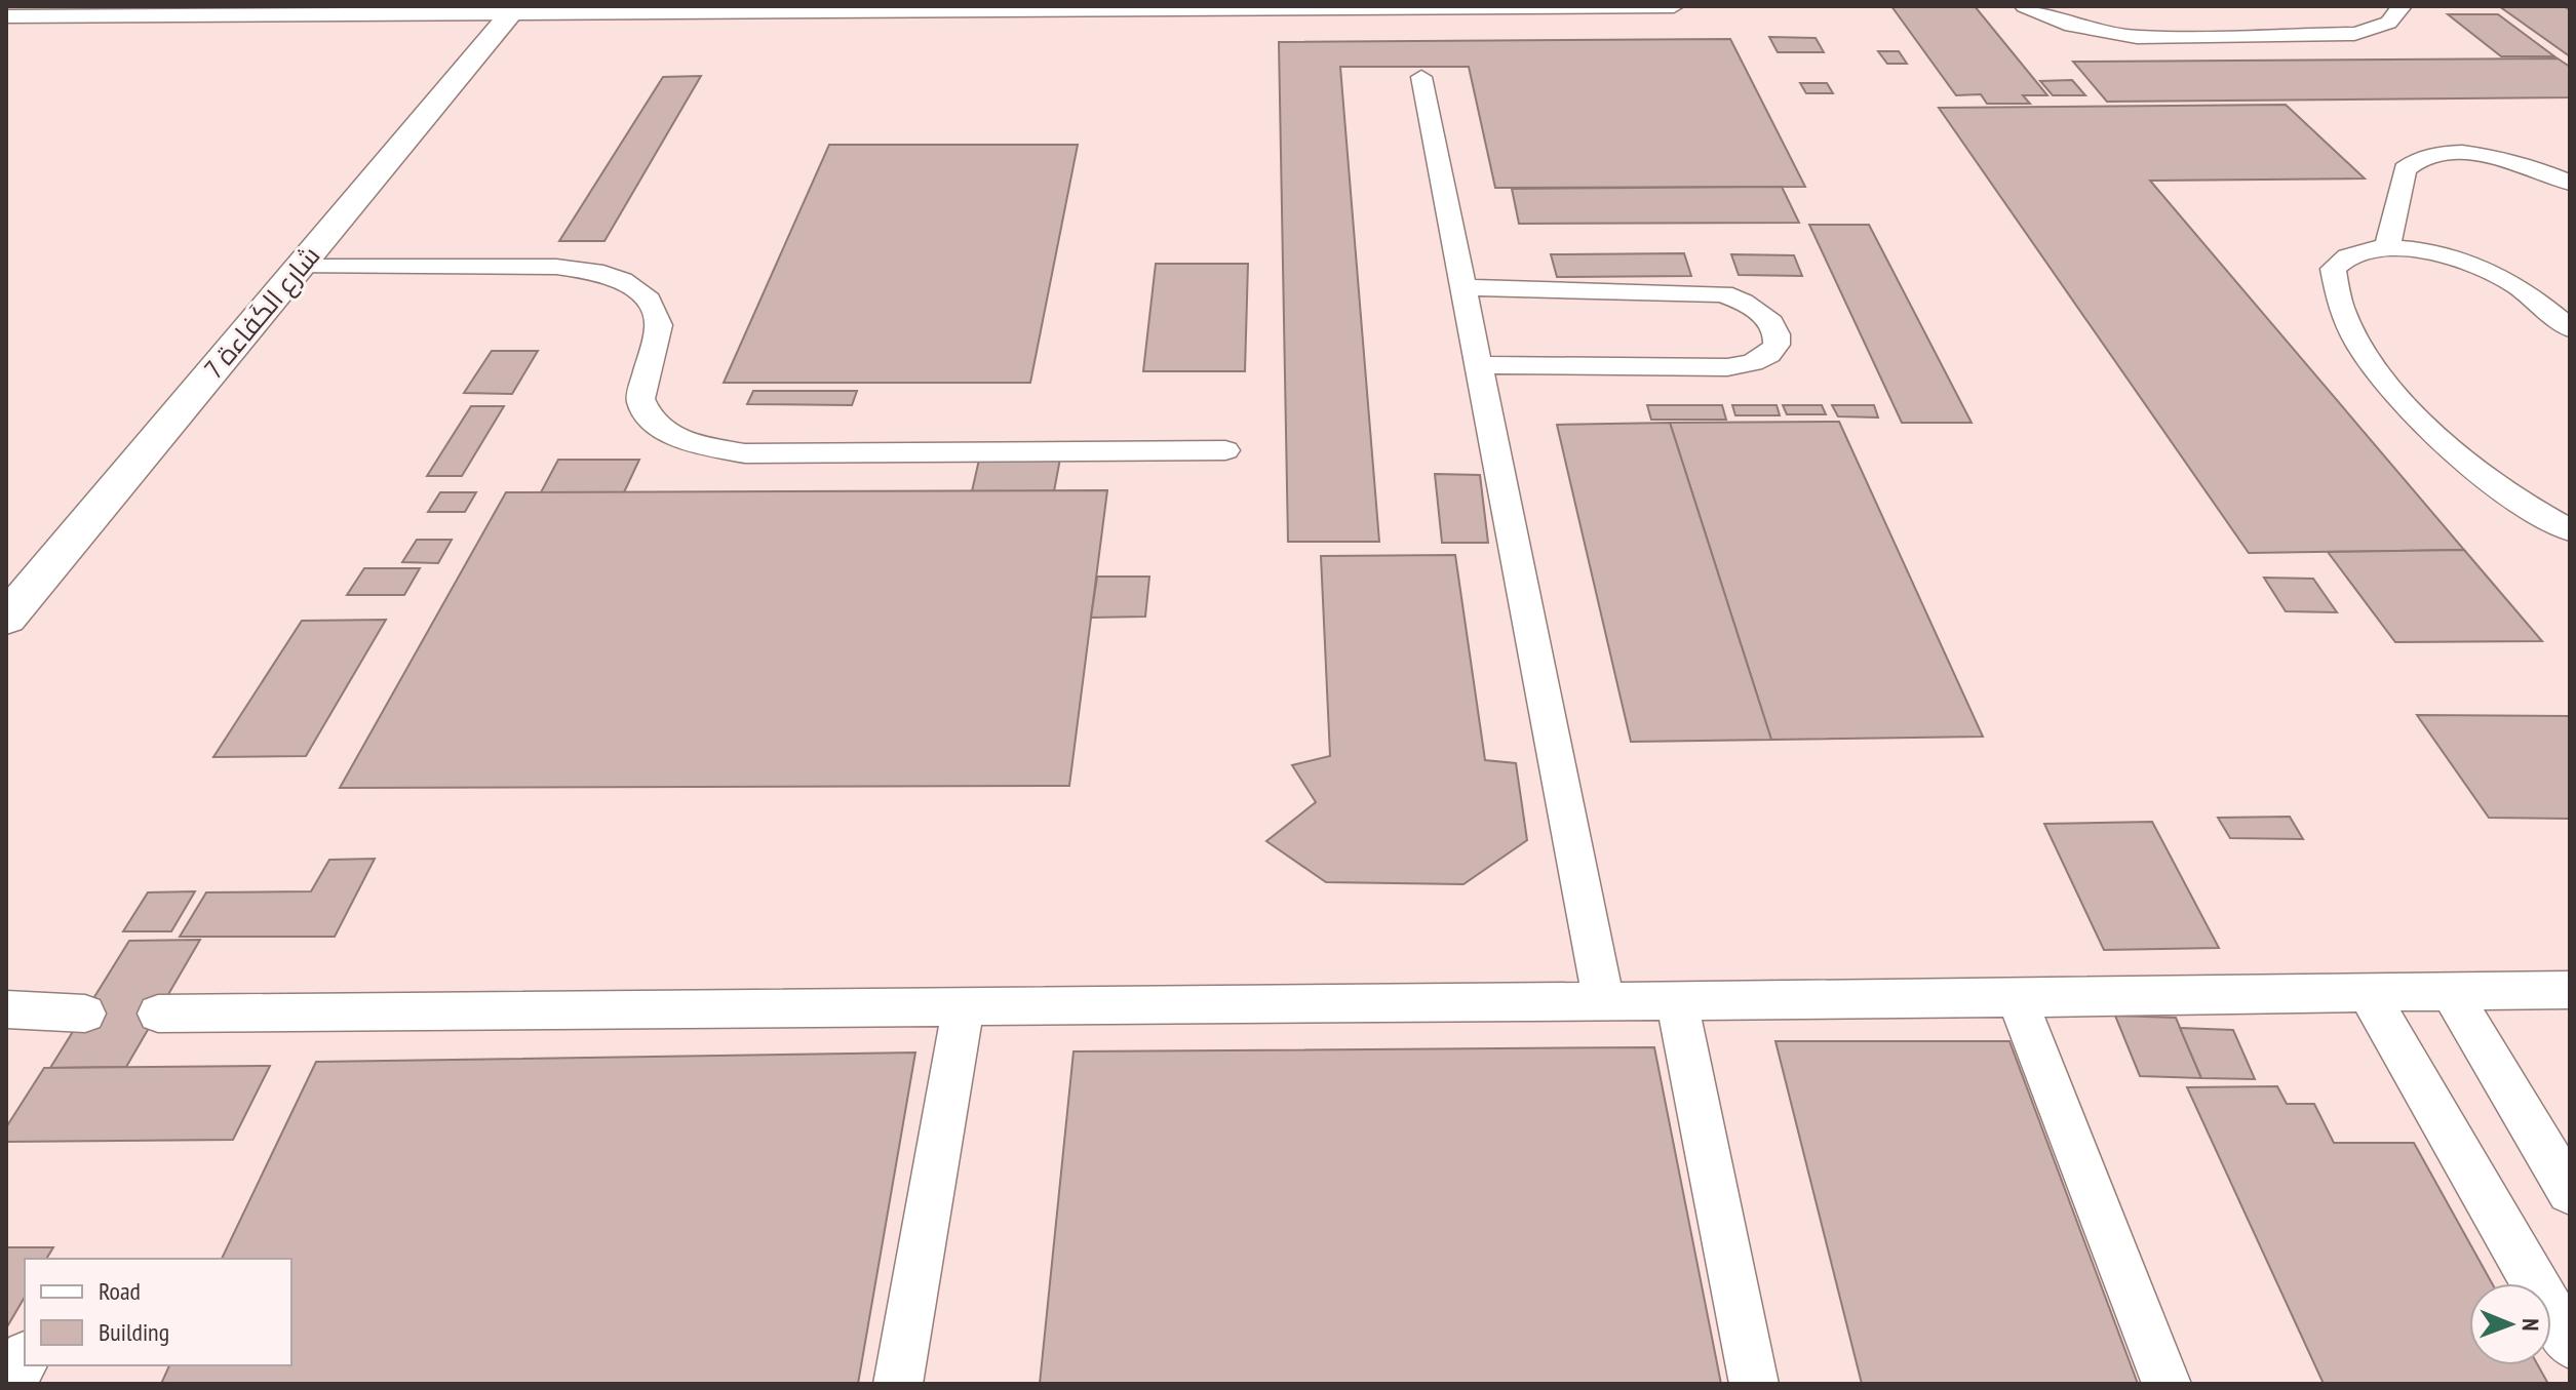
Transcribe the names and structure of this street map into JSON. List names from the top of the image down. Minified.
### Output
{"streets":{"street":["شارع الكَفاءة 7"]},"legend":["Road","Building"],"north":"right"}
